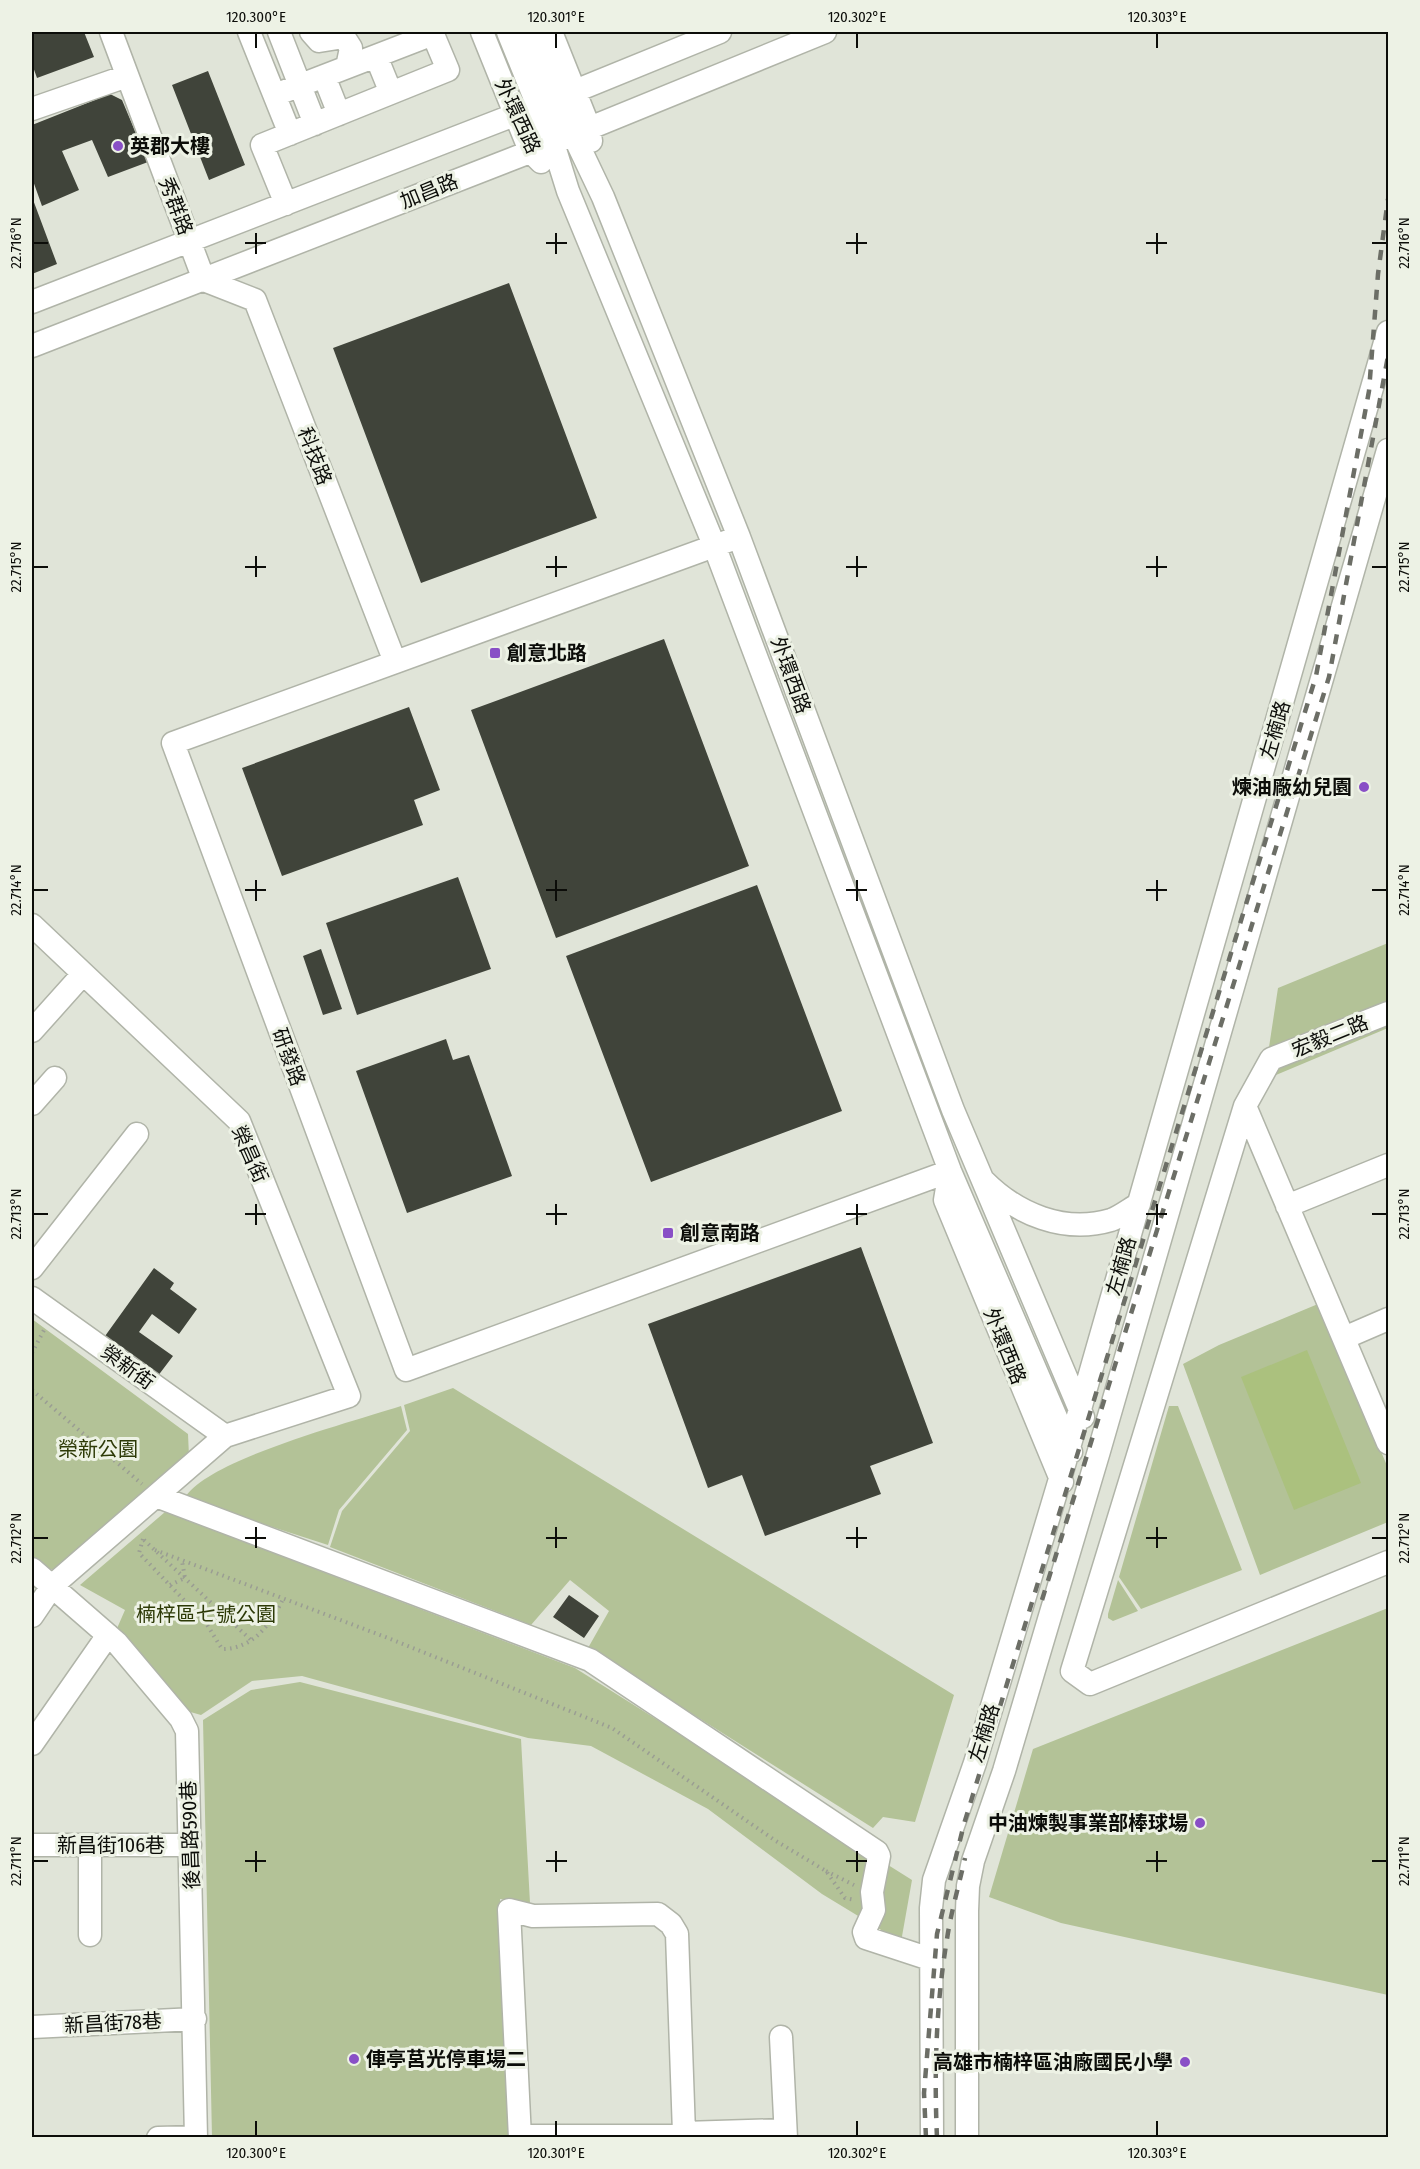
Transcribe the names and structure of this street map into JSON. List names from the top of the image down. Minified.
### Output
{"streets":{"street":["外環西路","加昌路","秀群路","科技路","左楠路","宏毅二路","研發路","榮昌街","榮新街","後昌路590巷","新昌街106巷","新昌街78巷"]},"crossings":[["外環西路","加昌路"],["外環西路","左楠路"],["外環西路","研發路"],["加昌路","秀群路"],["加昌路","科技路"],["秀群路","科技路"],["科技路","研發路"],["榮昌街","榮新街"],["後昌路590巷","新昌街106巷"],["後昌路590巷","新昌街78巷"]],"parks":["榮新公園","楠梓區七號公園"],"places":{"other":["英郡大樓","煉油廠幼兒園","中油煉製事業部棒球場","俥亭莒光停車場二","高雄市楠梓區油廠國民小學"],"transit":["創意北路","創意南路"]},"coordinates":["120.300°E","120.301°E","120.302°E","120.303°E","22.716°N","22.715°N","22.714°N","22.713°N","22.712°N","22.711°N"]}
